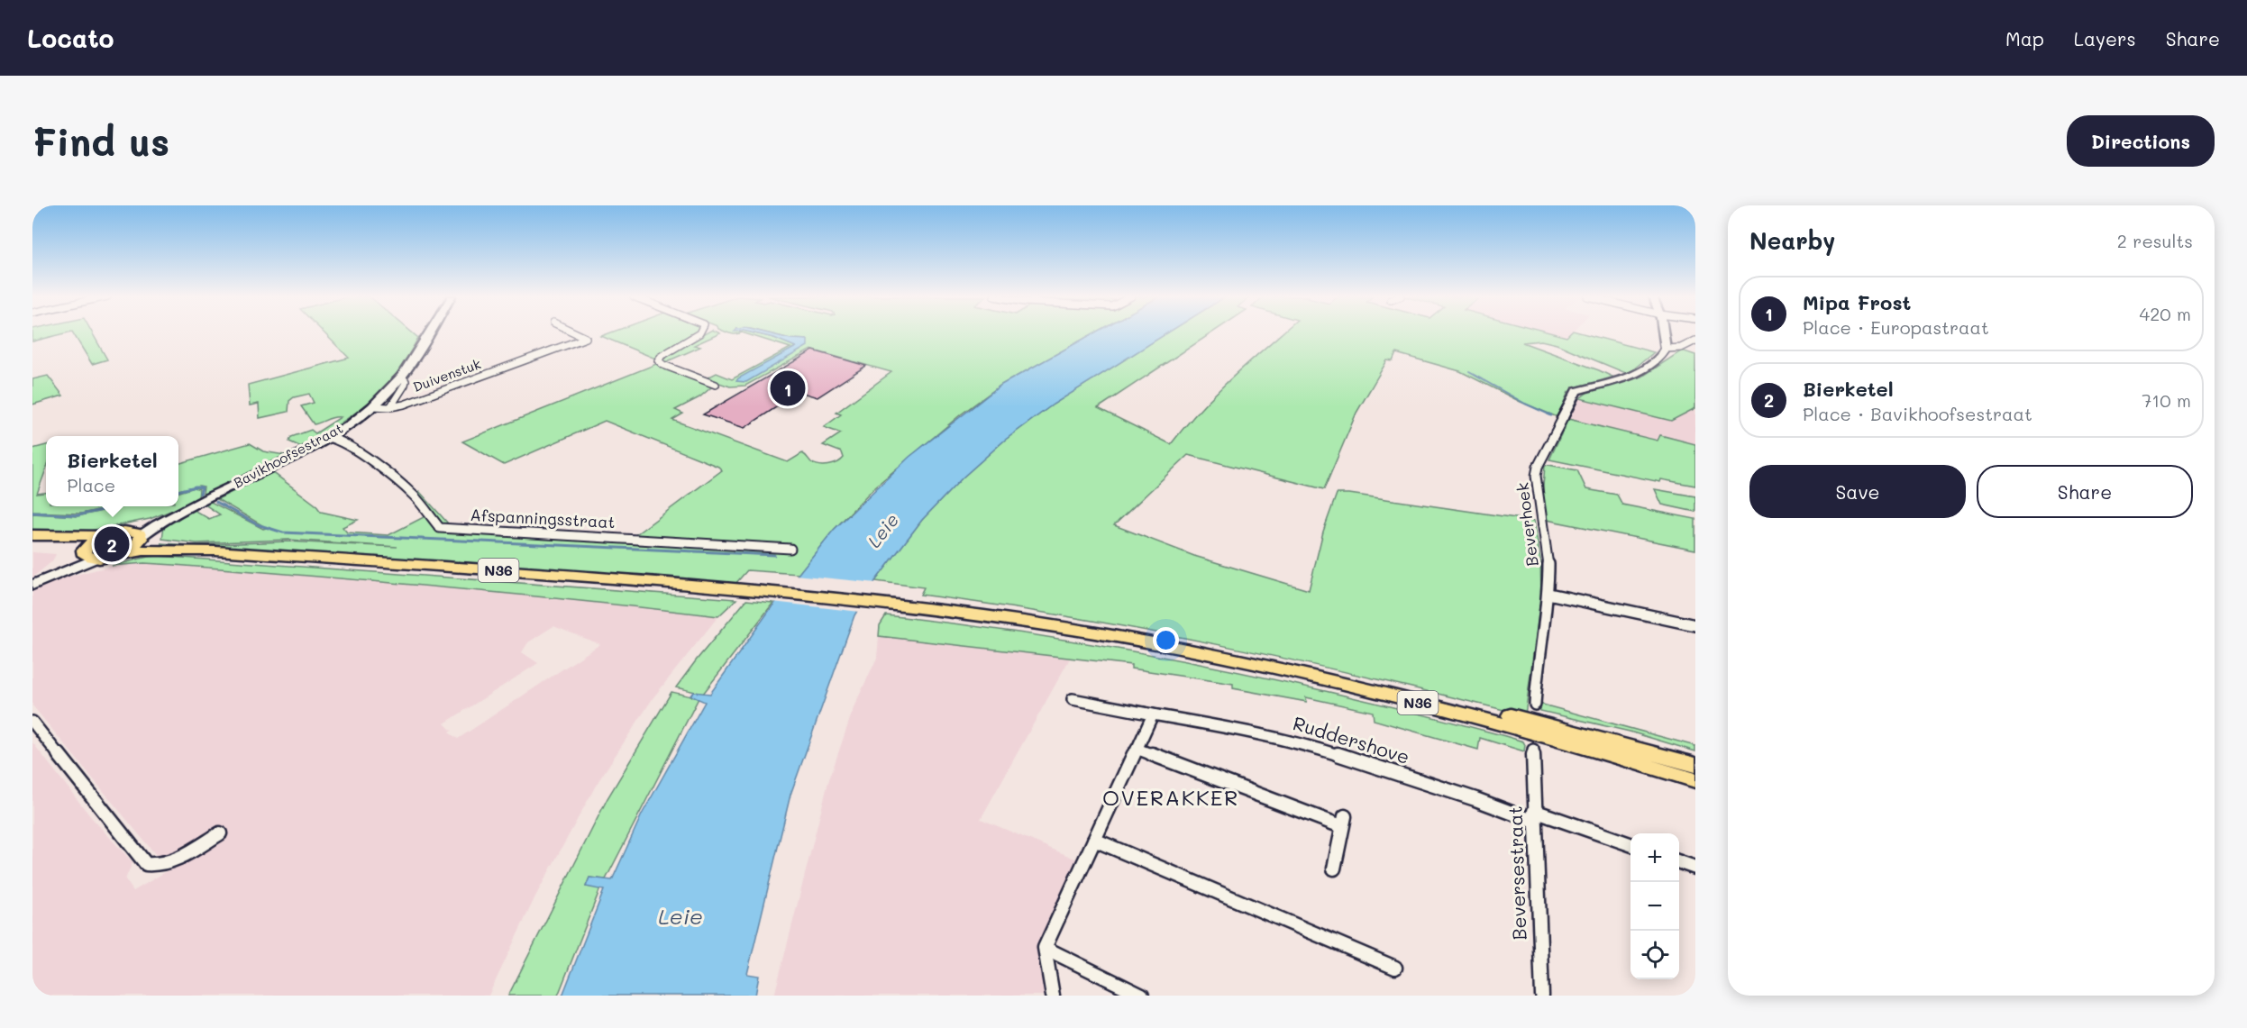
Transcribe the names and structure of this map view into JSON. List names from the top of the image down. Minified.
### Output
{"streets":{"main road":["N36"],"street":["Duivenstuk","Bavikhoofsestraat","Afspanningsstraat","Beverhoek","Ruddershove","Beversestraat"]},"crossings":[["Duivenstuk","Bavikhoofsestraat"],["Bavikhoofsestraat","Afspanningsstraat"],["Bavikhoofsestraat","N36"],["Ruddershove","Beversestraat"]],"districts":["OVERAKKER"],"water":["Leie"],"page":{"header":"Locato","nav":["Map","Layers","Share"],"buttons":["Directions",["Save","Share"]],"title":"Find us","heading":["Nearby","2 results"],"list":[{"mark":"1","name":"Mipa Frost","note":"Place · Europastraat","value":"420 m"},{"mark":"2","name":"Bierketel","note":"Place · Bavikhoofsestraat","value":"710 m"}],"pins":["1","2"],"popup":["Bierketel","Place"],"map_buttons":["+","−"]}}
